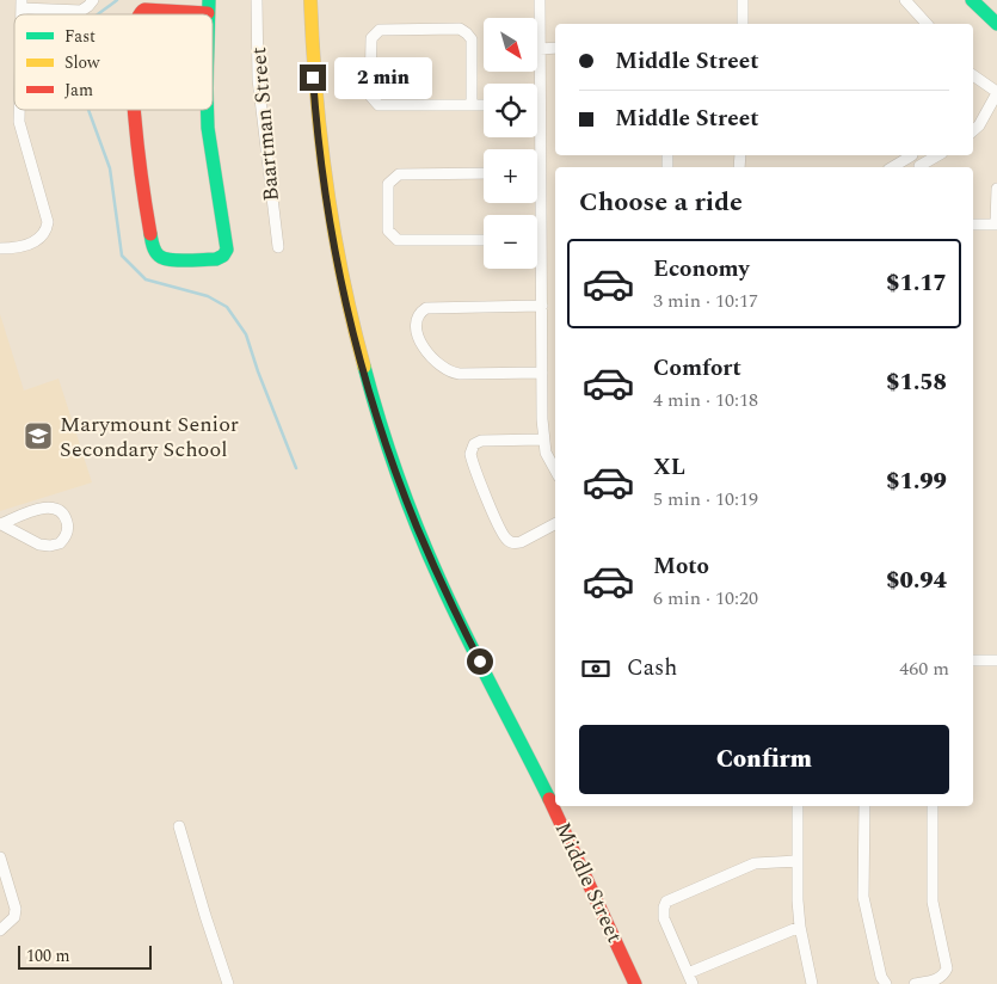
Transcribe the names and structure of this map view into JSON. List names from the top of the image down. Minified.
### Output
{"streets":{"main road":["Middle Street"],"street":["Baartman Street"]},"places":{"school or university":["Marymount Senior Secondary School"]},"legend":["Fast","Slow","Jam"],"scale_bar":"100 m","north":"bottom right","page":{"map_buttons":["+","−"],"banner":["Middle Street","Middle Street"],"bubble":"2 min","heading":"Choose a ride","list":[{"name":"Economy","note":"3 min · 10:17","value":"$1.17"},{"name":"Comfort","note":"4 min · 10:18","value":"$1.58"},{"name":"XL","note":"5 min · 10:19","value":"$1.99"},{"name":"Moto","note":"6 min · 10:20","value":"$0.94"}],"pay":["Cash","460 m"],"buttons":"Confirm","scale":"100 m"}}
